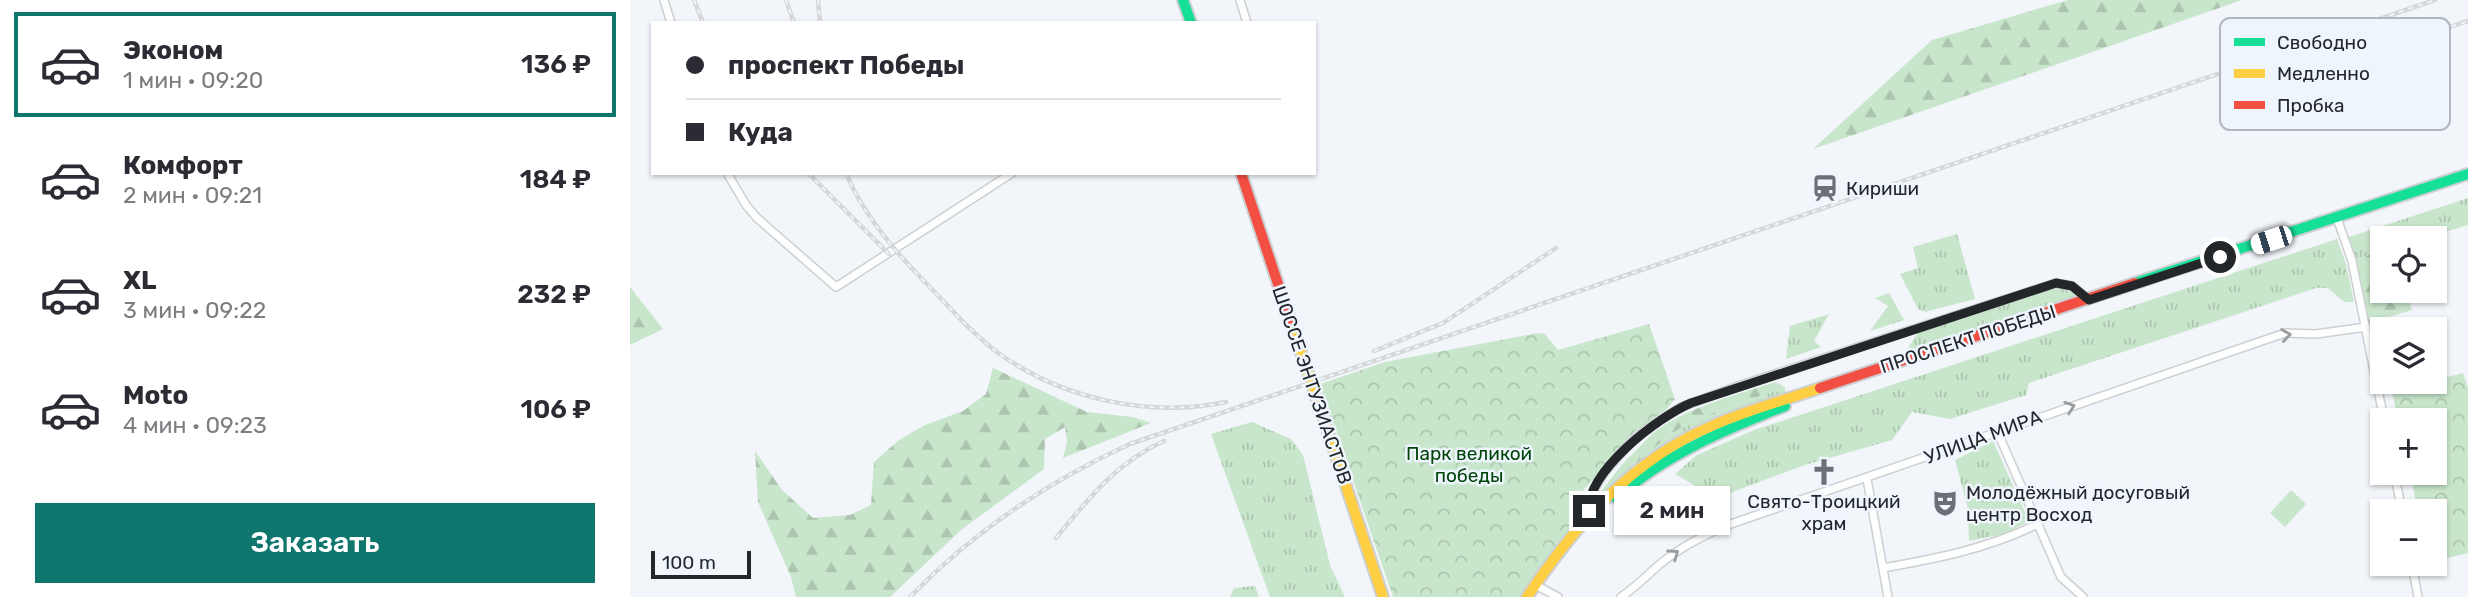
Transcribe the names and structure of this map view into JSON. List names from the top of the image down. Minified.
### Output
{"streets":{"main road":["ПРОСПЕКТ ПОБЕДЫ","ШОССЕ ЭНТУЗИАСТОВ"],"street":["УЛИЦА МИРА"]},"one_way":["УЛИЦА МИРА"],"parks":["Парк великой победы"],"places":{"station":["Кириши"],"church":["Свято-Троицкий храм"],"theatre":["Молодёжный досуговый центр Восход"]},"legend":["Свободно","Медленно","Пробка"],"scale_bar":"100 m","page":{"list":[{"name":"Эконом","note":"1 мин · 09:20","value":"136 ₽"},{"name":"Комфорт","note":"2 мин · 09:21","value":"184 ₽"},{"name":"XL","note":"3 мин · 09:22","value":"232 ₽"},{"name":"Moto","note":"4 мин · 09:23","value":"106 ₽"}],"banner":["проспект Победы","Куда"],"map_buttons":["+","−"],"bubble":"2 мин","buttons":"Заказать","scale":"100 m"}}
